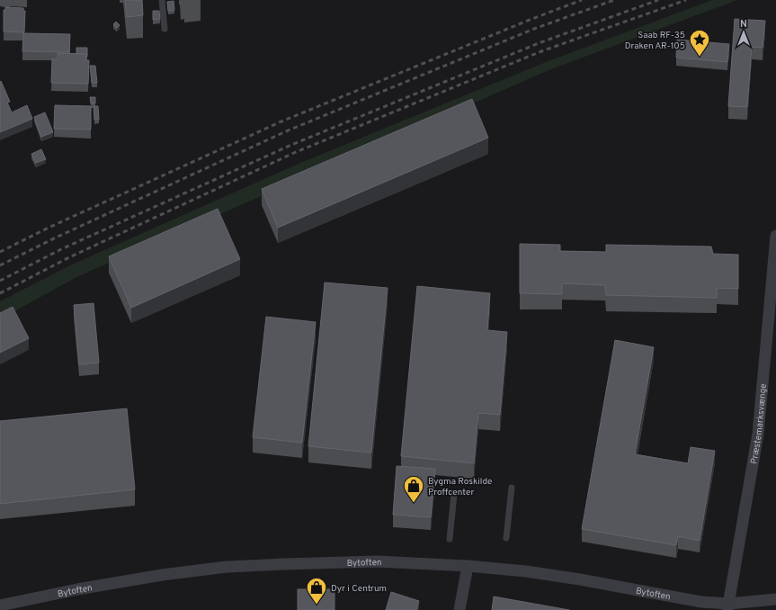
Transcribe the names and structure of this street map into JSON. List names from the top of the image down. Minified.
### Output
{"streets":{"street":["Præstemarksvænge","Bytoften"]},"crossings":[["Præstemarksvænge","Bytoften"]],"places":{"place":["Saab RF-35 Draken AR-105"],"shop":["Bygma Roskilde Proffcenter","Dyr i Centrum"]},"north":"top"}
